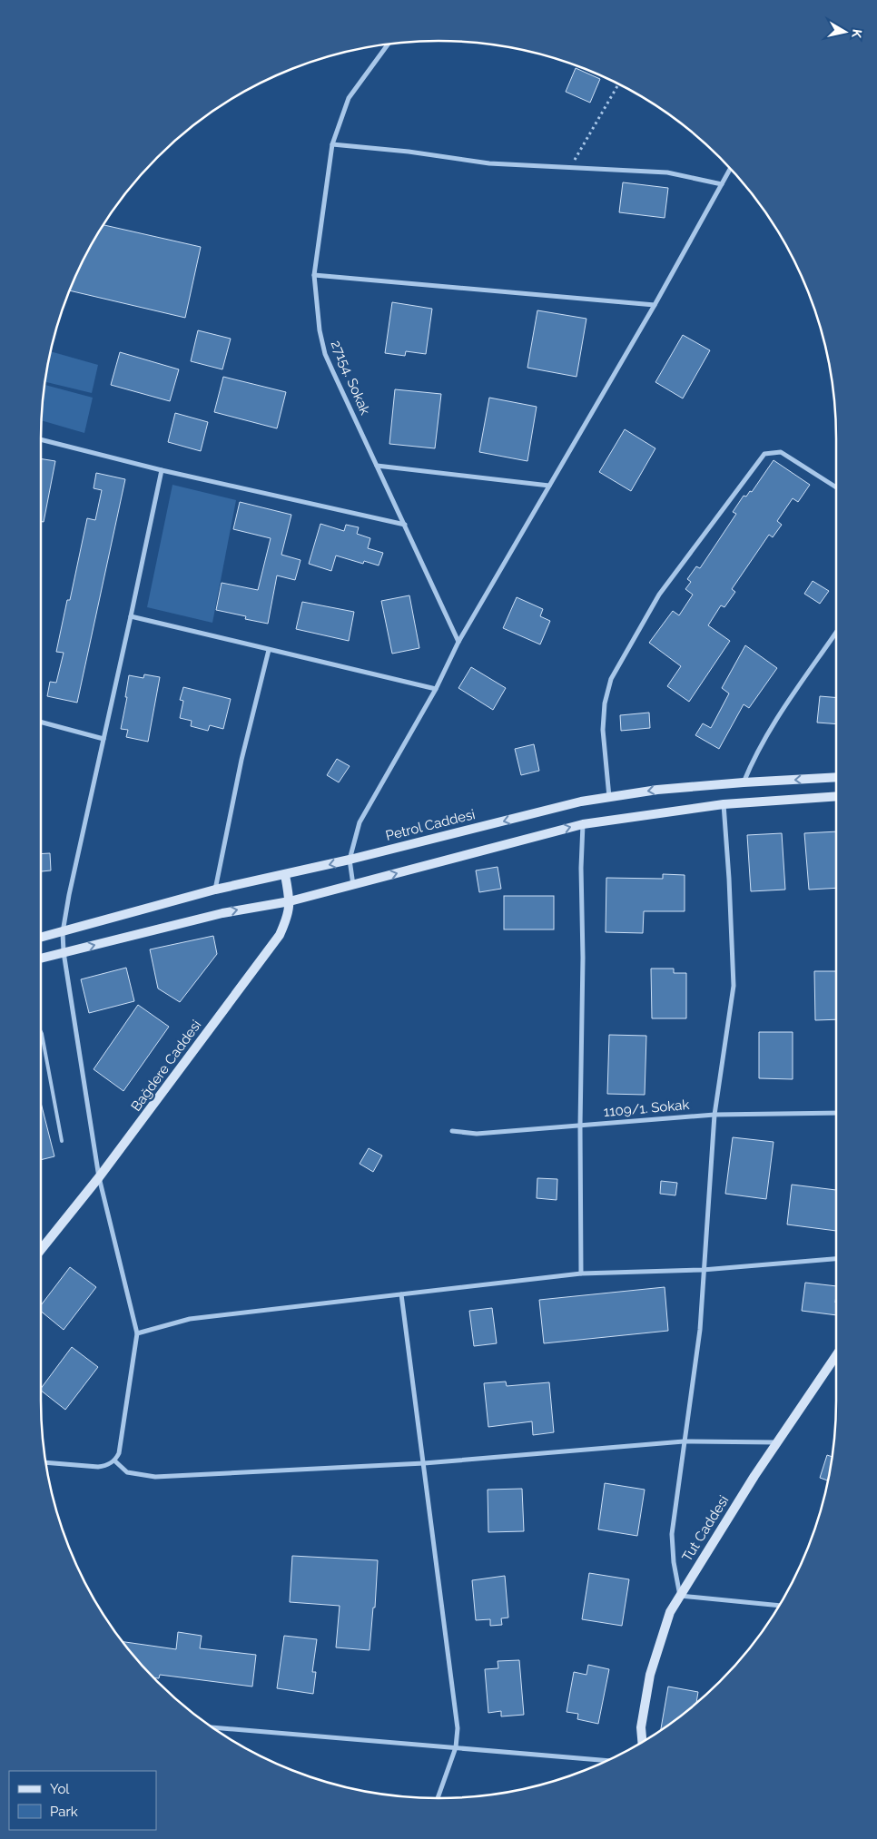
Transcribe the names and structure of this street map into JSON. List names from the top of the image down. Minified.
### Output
{"streets":{"main road":["Petrol Caddesi","Bağdere Caddesi","Tut Caddesi"],"street":["27154. Sokak","1109/1. Sokak"]},"crossings":[["Petrol Caddesi","Bağdere Caddesi"]],"legend":["Yol","Park"],"north":"right"}
